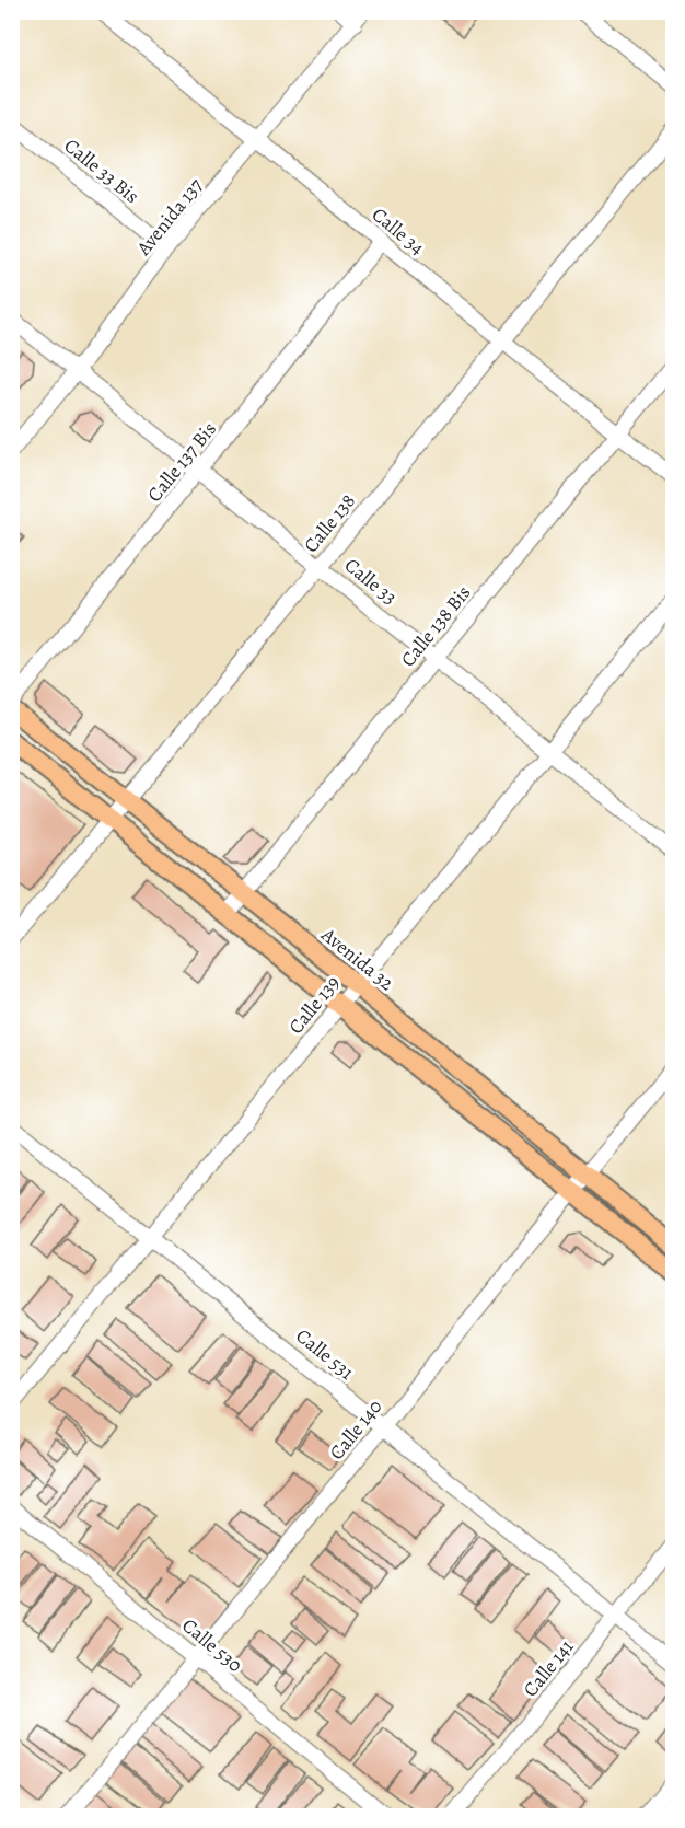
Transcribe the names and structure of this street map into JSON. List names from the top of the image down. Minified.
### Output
{"streets":{"main road":["Avenida 32"],"street":["Calle 33 Bis","Avenida 137","Calle 34","Calle 137 Bis","Calle 138","Calle 33","Calle 138 Bis","Calle 139","Calle 531","Calle 140","Calle 530","Calle 141"]},"crossings":[["Calle 33 Bis","Avenida 137"],["Avenida 137","Calle 34"],["Avenida 137","Calle 33"],["Calle 34","Calle 137 Bis"],["Calle 34","Calle 138"],["Calle 34","Calle 138 Bis"],["Calle 137 Bis","Calle 33"],["Calle 138","Calle 33"],["Calle 138","Avenida 32"],["Calle 33","Calle 138 Bis"],["Calle 33","Calle 139"],["Calle 138 Bis","Avenida 32"],["Avenida 32","Calle 139"],["Avenida 32","Calle 140"],["Calle 139","Calle 531"],["Calle 531","Calle 140"],["Calle 531","Calle 141"],["Calle 140","Calle 530"]]}
